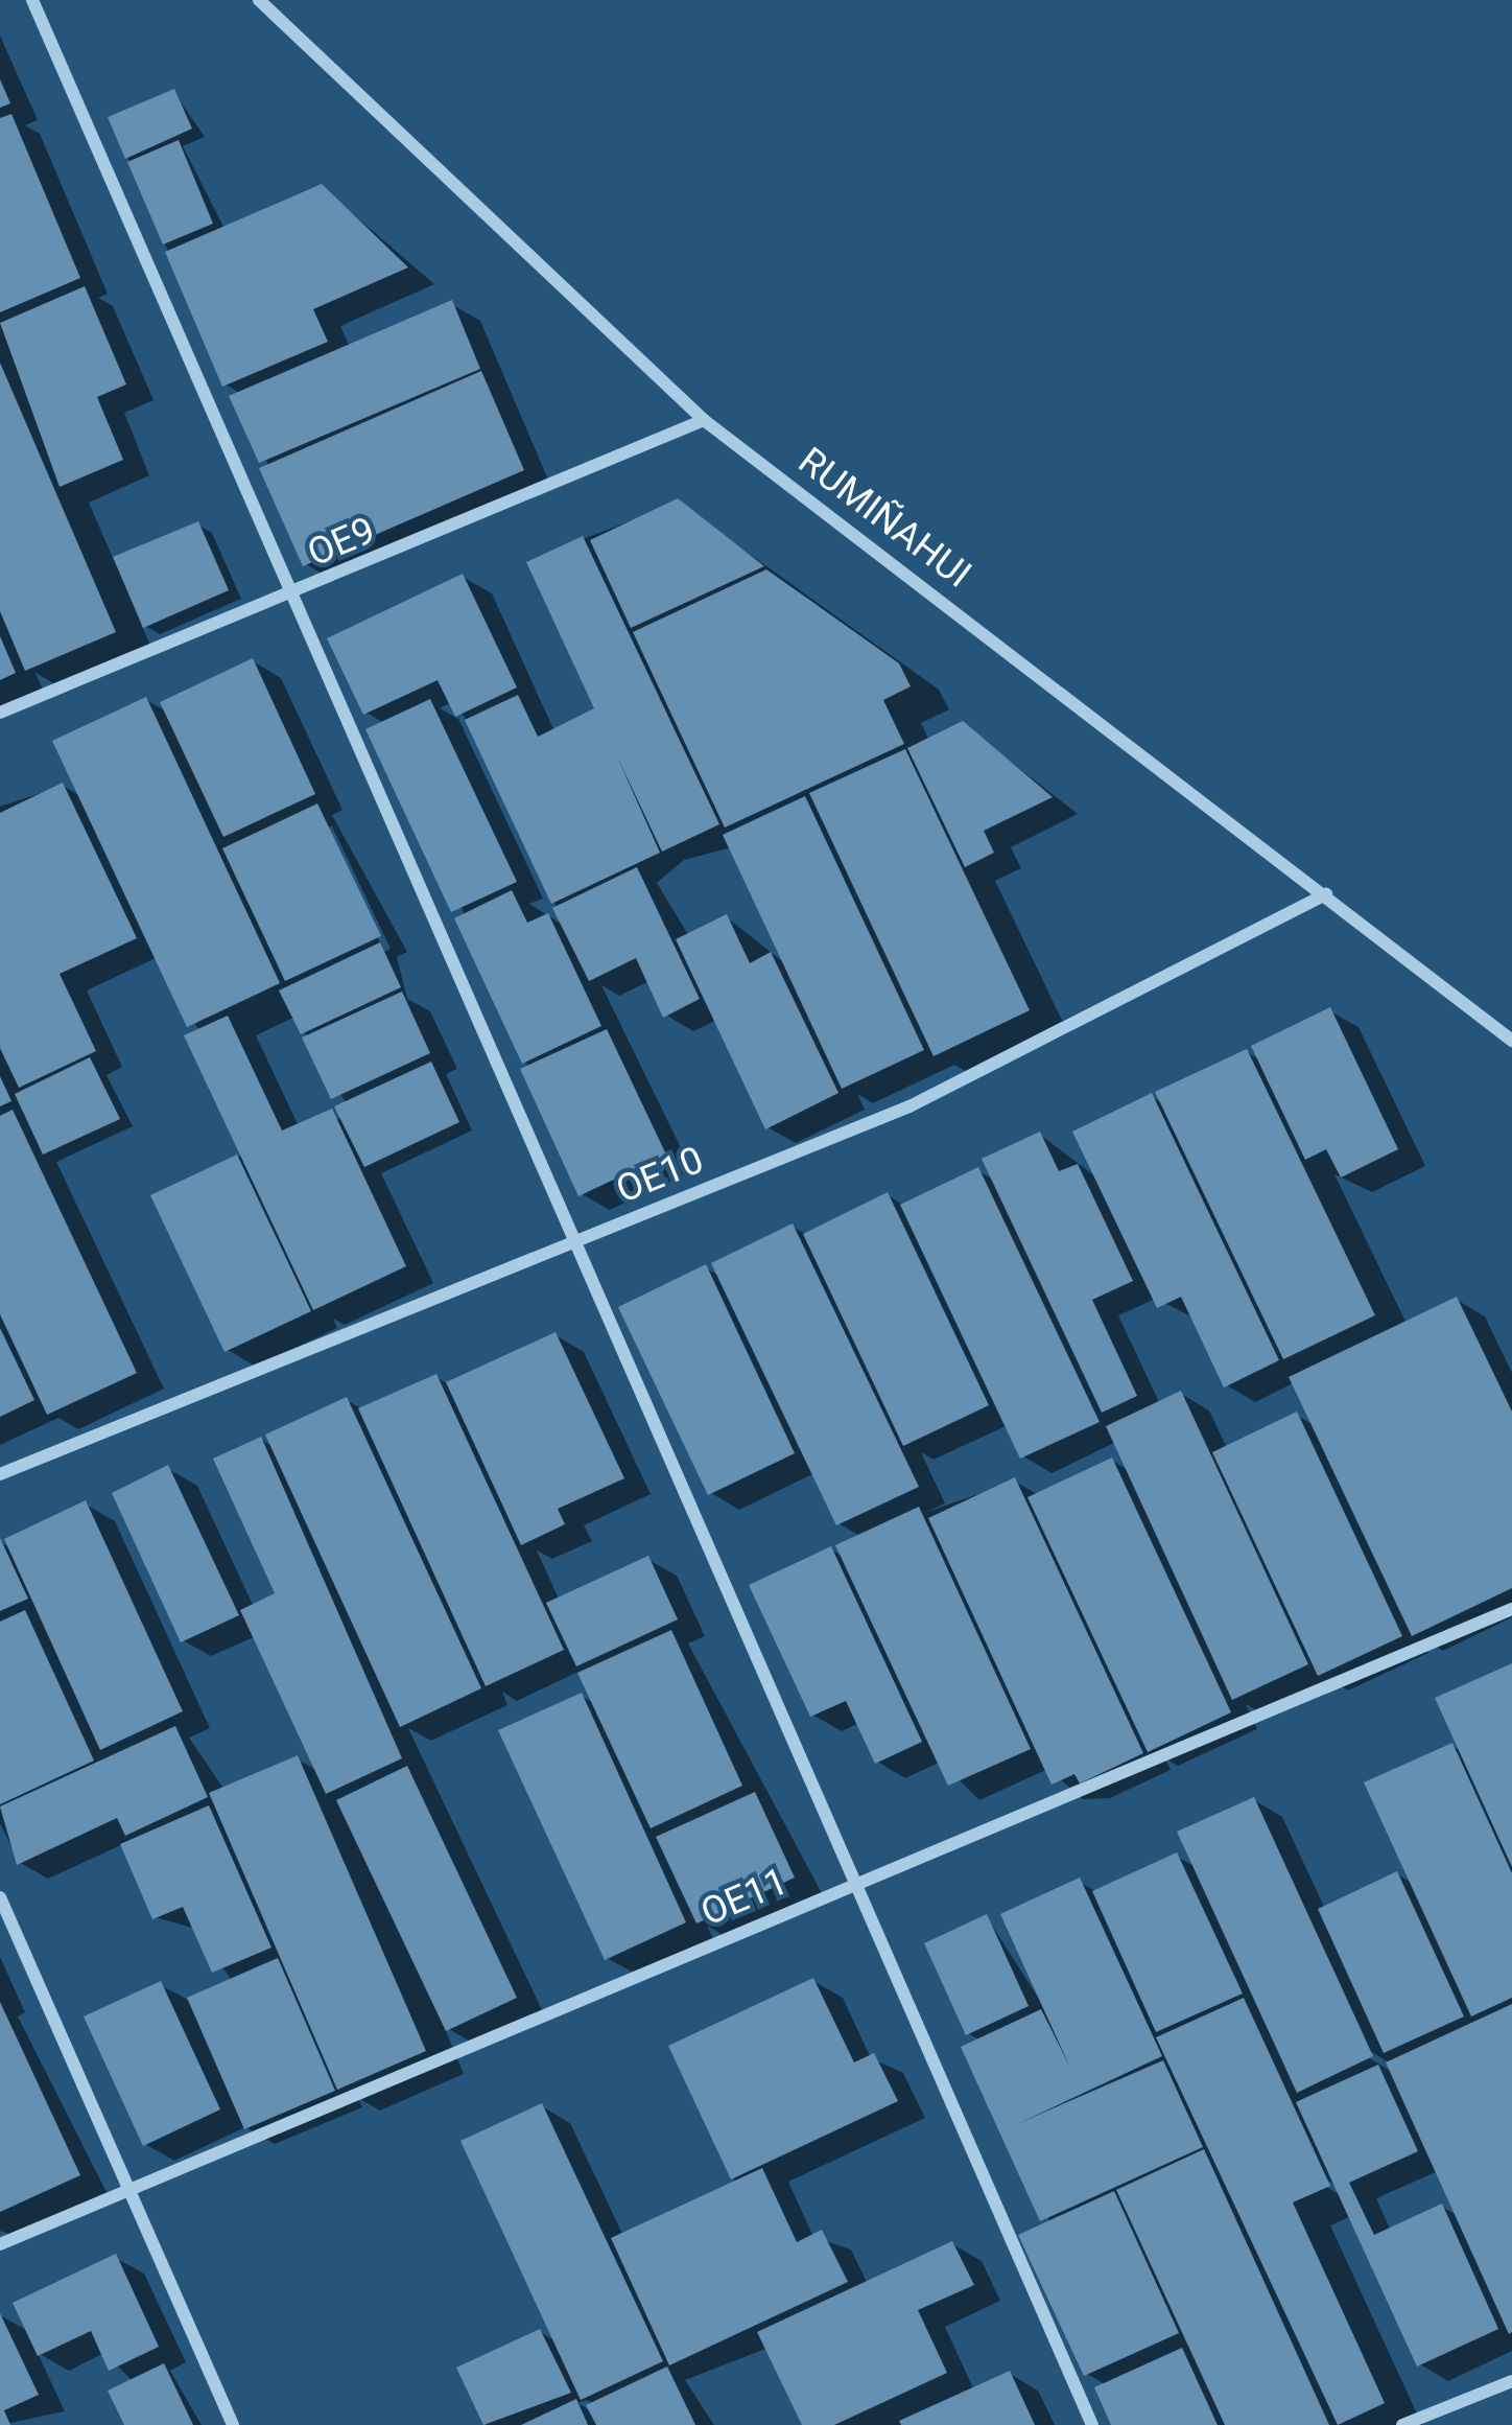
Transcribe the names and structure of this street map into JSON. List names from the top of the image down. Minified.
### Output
{"streets":{"street":["RUMIÑAHUI","OE9","OE10","OE11"]},"crossings":[["RUMIÑAHUI","OE9"],["RUMIÑAHUI","OE10"]]}
